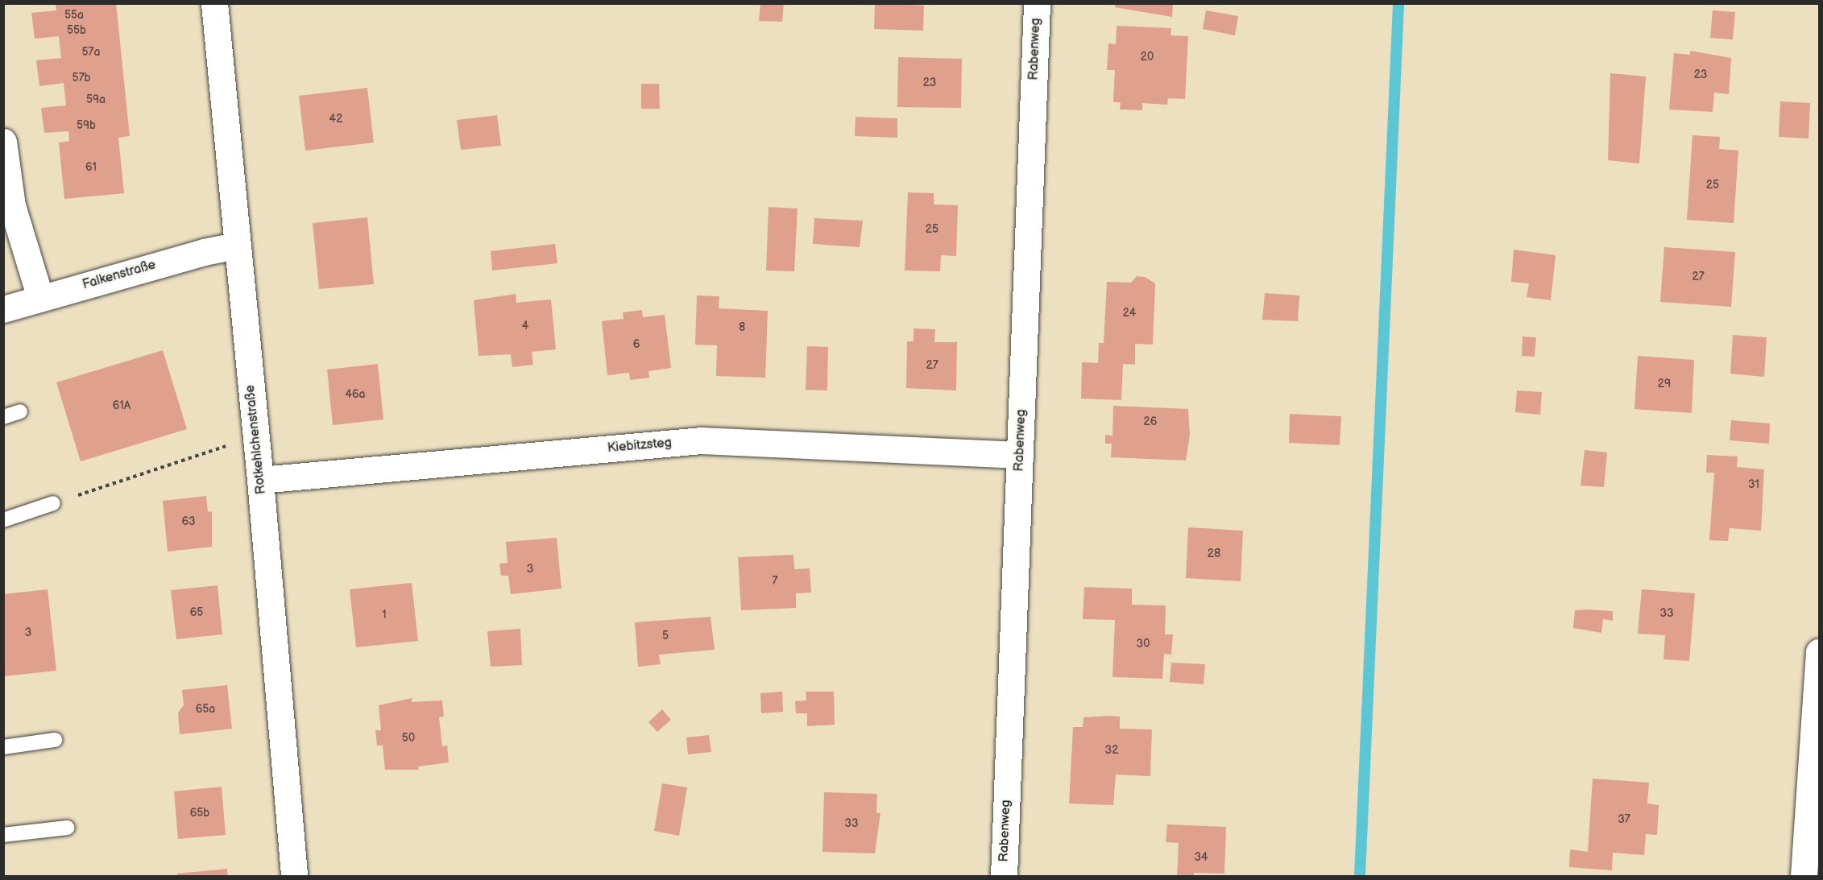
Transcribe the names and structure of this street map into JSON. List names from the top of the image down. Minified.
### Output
{"streets":{"street":["Rabenweg","Falkenstraße","Rotkehlchenstraße","Kiebitzsteg"]},"crossings":[["Rabenweg","Kiebitzsteg"],["Falkenstraße","Rotkehlchenstraße"],["Rotkehlchenstraße","Kiebitzsteg"]],"house_numbers":["55a","55b","57a","20","23","57b","23","59a","42","59b","61","25","25","27","24","4","8","6","27","29","46a","61A","26","31","63","28","3","7","65","33","1","3","5","30","65a","50","32","65b","37","33","34"]}
